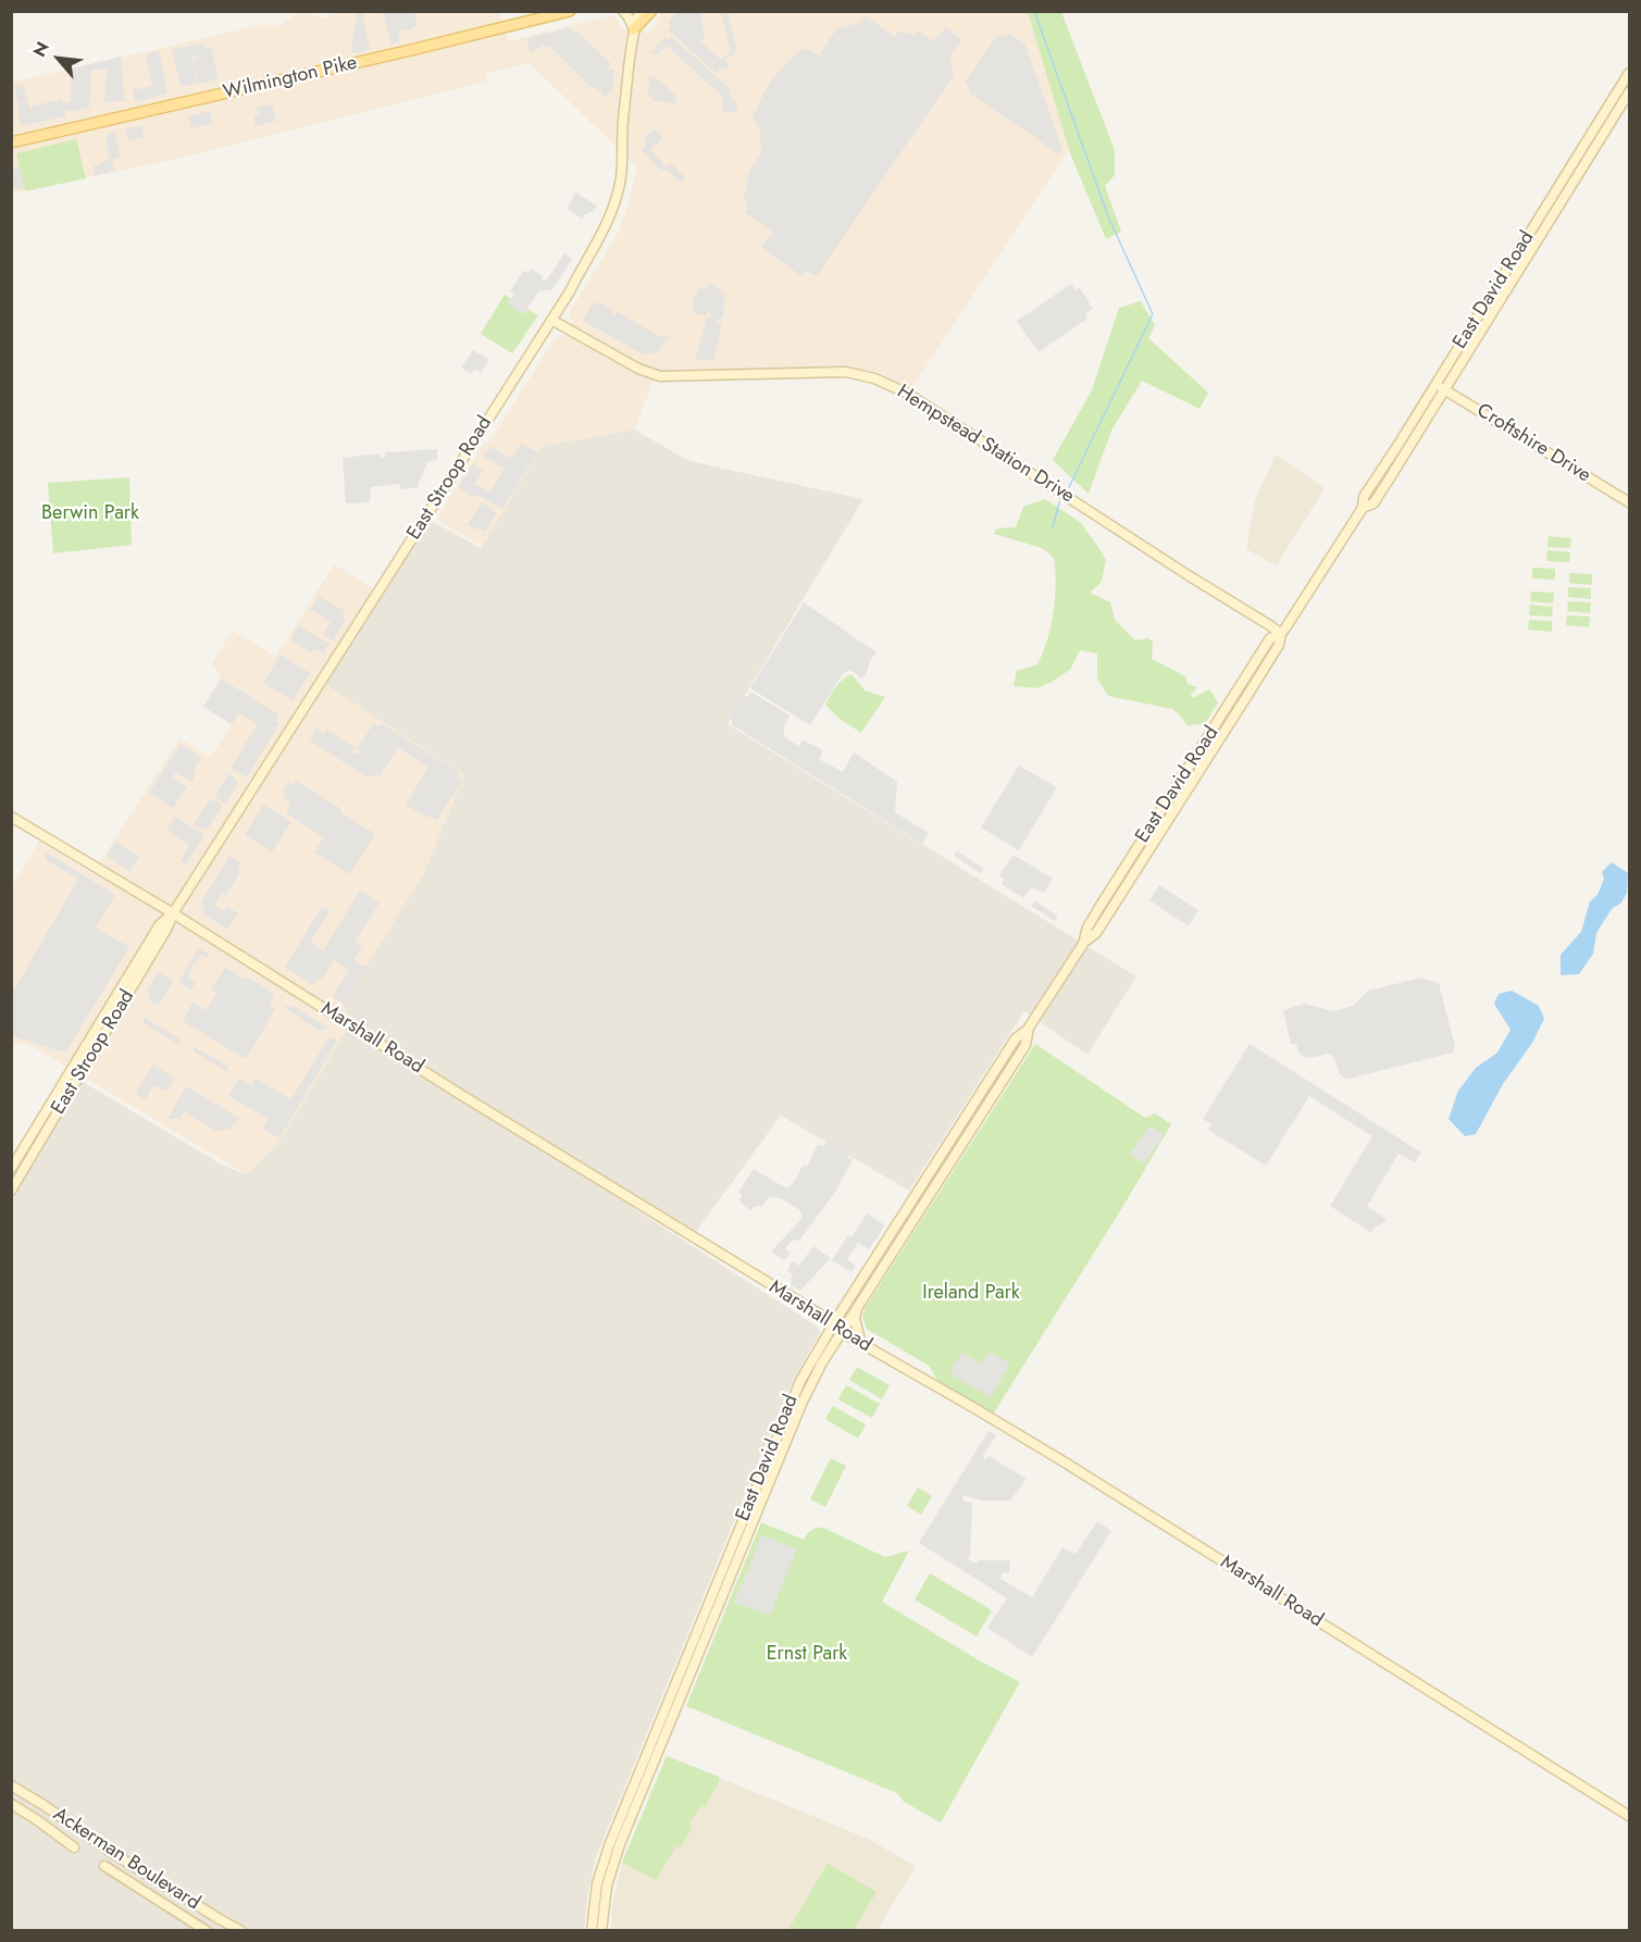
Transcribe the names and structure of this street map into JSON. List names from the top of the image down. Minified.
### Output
{"streets":{"main road":["Wilmington Pike"],"street":["East David Road","Croftshire Drive","Hempstead Station Drive","East Stroop Road","Marshall Road","Ackerman Boulevard"]},"crossings":[["East David Road","Croftshire Drive"],["East David Road","Hempstead Station Drive"],["East David Road","Marshall Road"],["Hempstead Station Drive","East Stroop Road"],["East Stroop Road","Marshall Road"]],"parks":["Berwin Park","Ireland Park","Ernst Park"],"north":"top left"}
